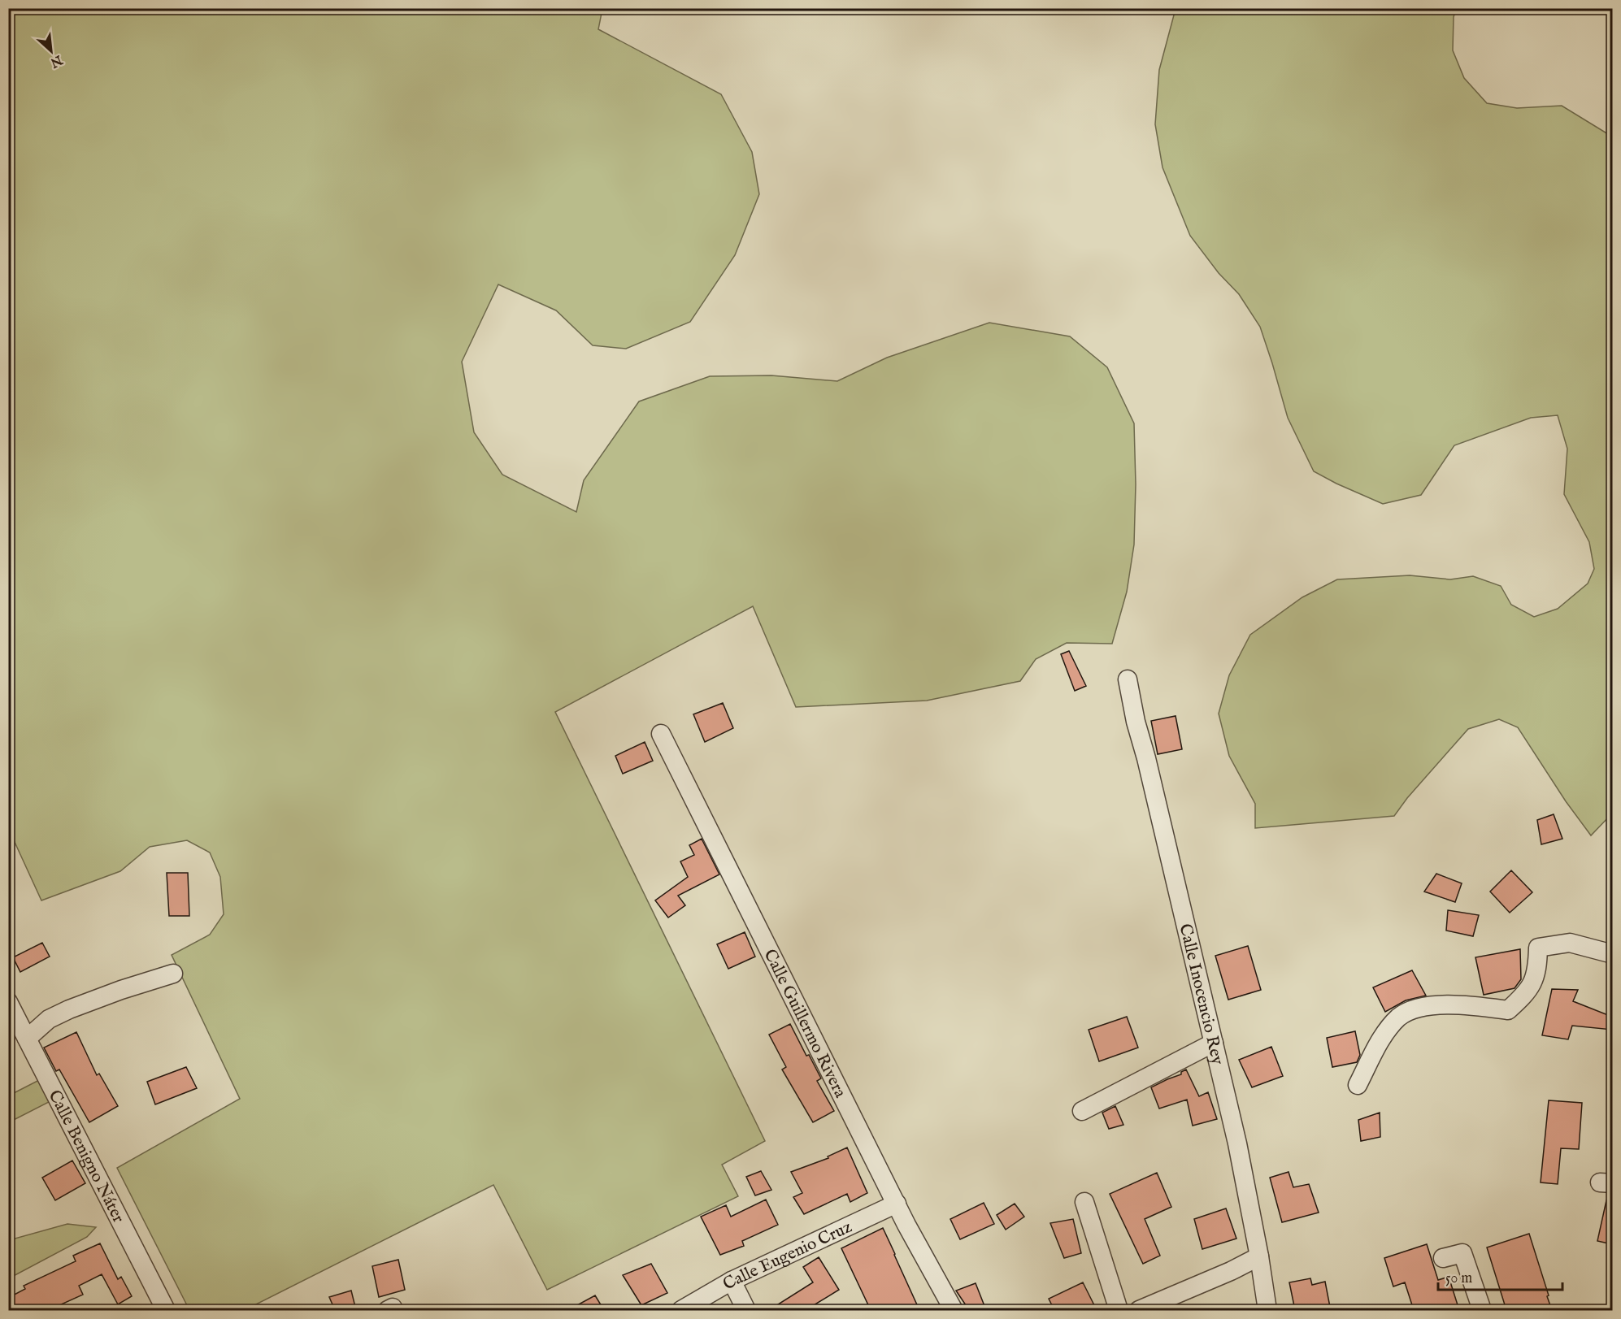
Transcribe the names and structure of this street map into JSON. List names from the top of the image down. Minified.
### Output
{"streets":{"street":["Calle Inocencio Rey","Calle Guillermo Rivera","Calle Benigno Náter","Calle Eugenio Cruz"]},"crossings":[["Calle Guillermo Rivera","Calle Eugenio Cruz"]],"scale_bar":"50 m","north":"bottom right"}
